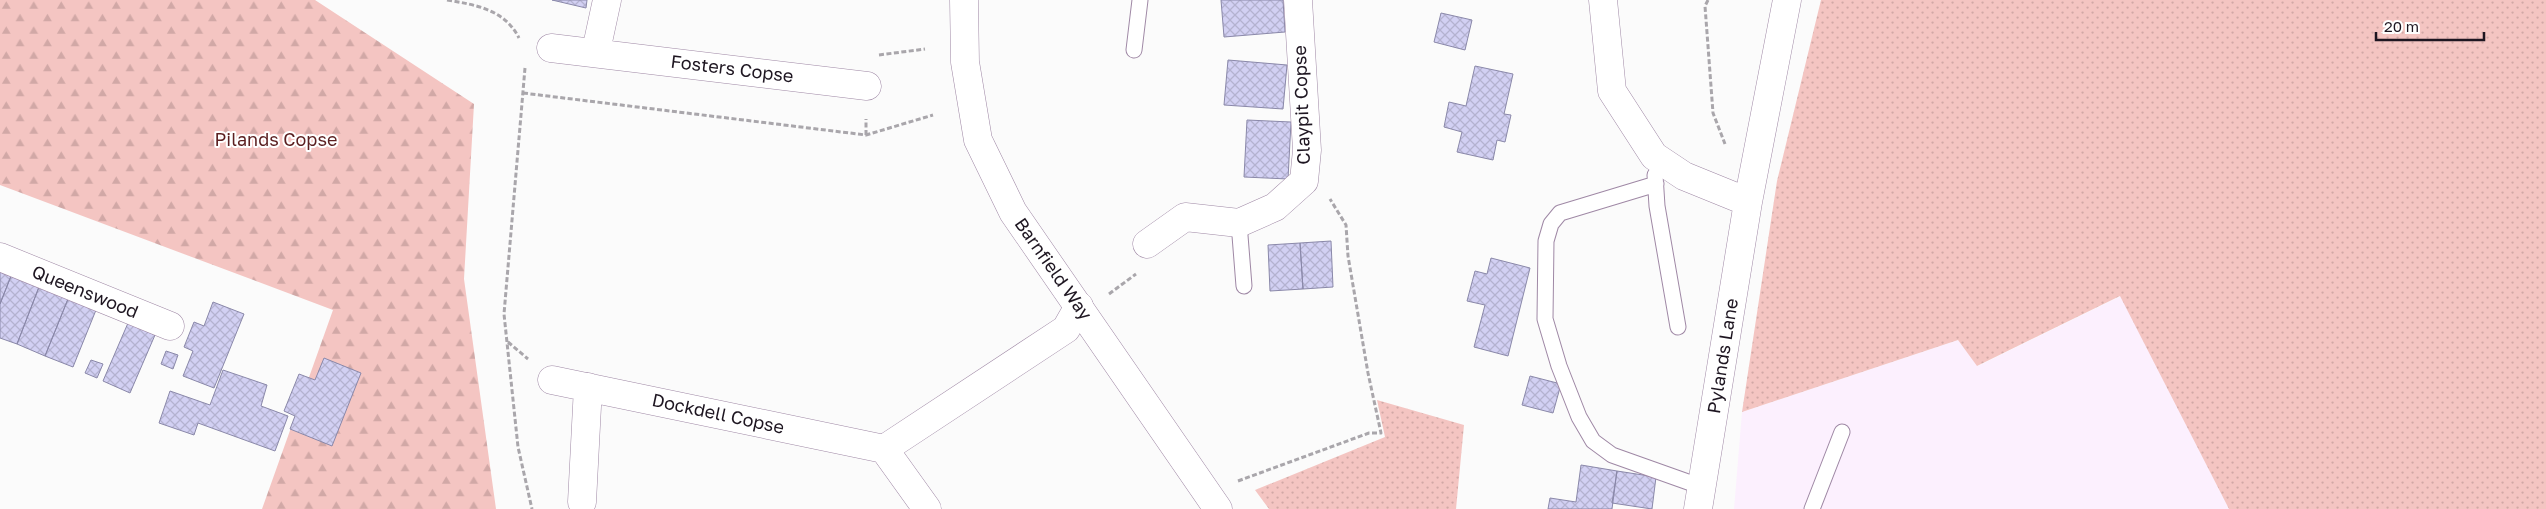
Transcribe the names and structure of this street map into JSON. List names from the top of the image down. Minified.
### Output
{"streets":{"street":["Fosters Copse","Claypit Copse","Barnfield Way","Queenswood","Pylands Lane","Dockdell Copse"]},"parks":["Pilands Copse"],"scale_bar":"20 m"}
